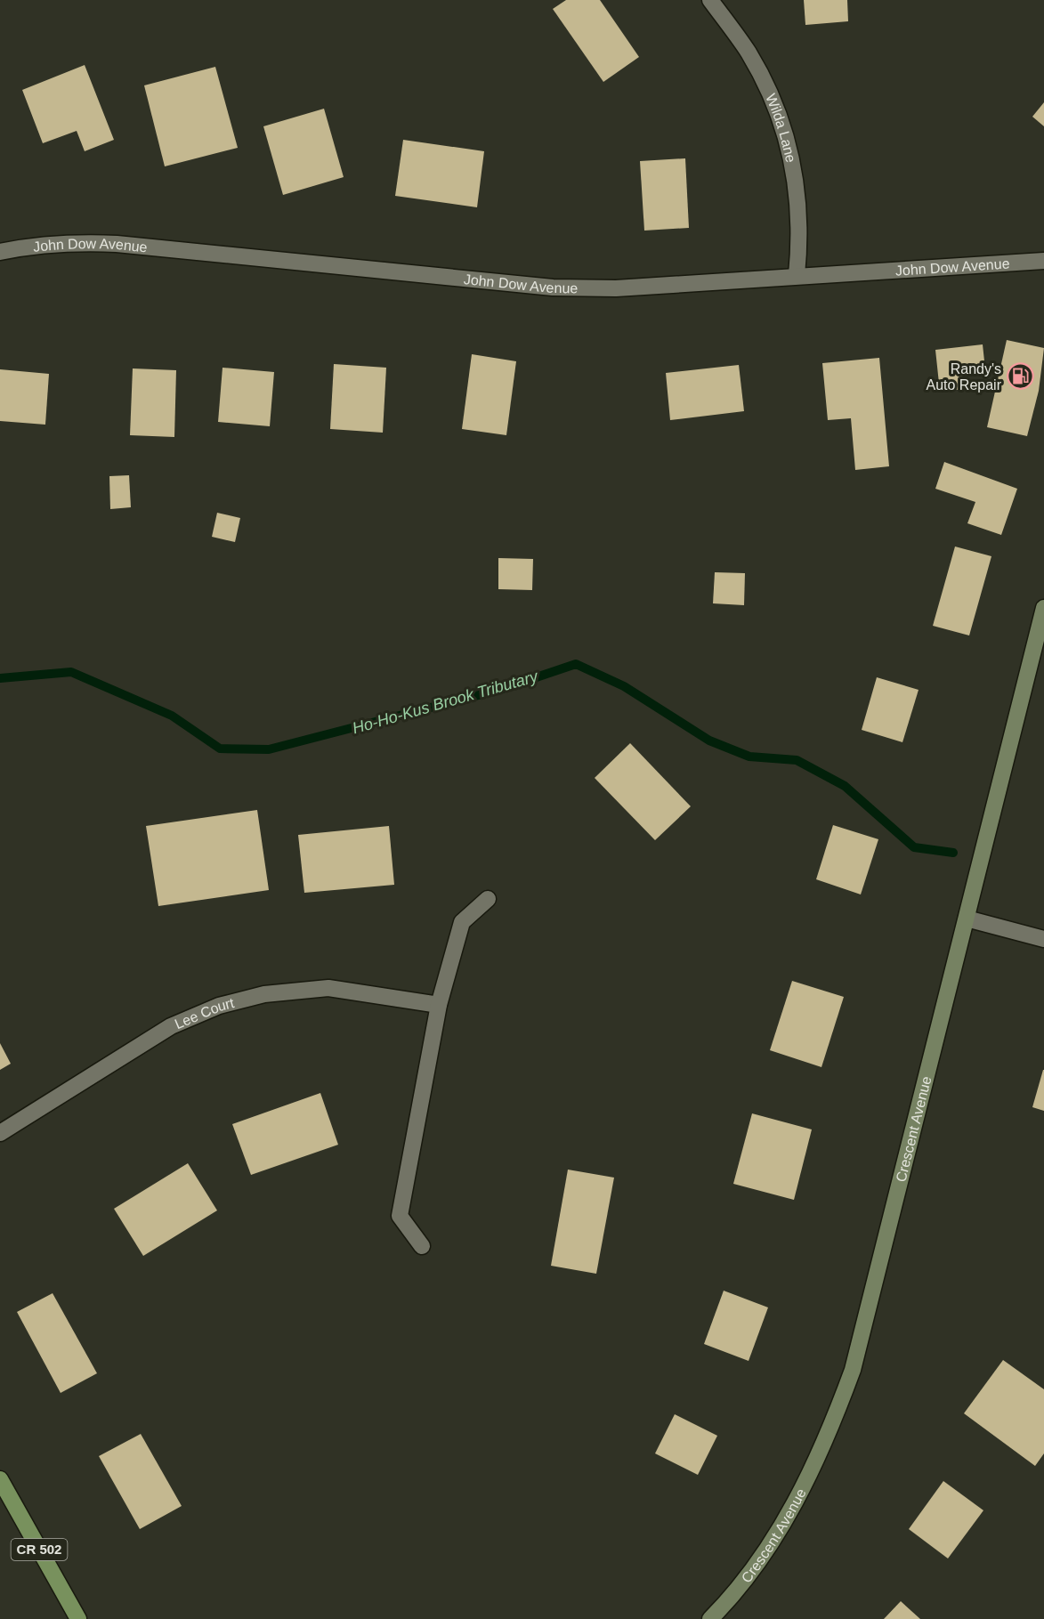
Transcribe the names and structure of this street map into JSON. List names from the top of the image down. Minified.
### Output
{"streets":{"main road":["Crescent Avenue","CR 502"],"street":["Wilda Lane","John Dow Avenue","Lee Court"]},"crossings":[["Wilda Lane","John Dow Avenue"]],"water":["Ho-Ho-Kus Brook Tributary"],"places":{"fuel station":["Randy's Auto Repair"]}}
